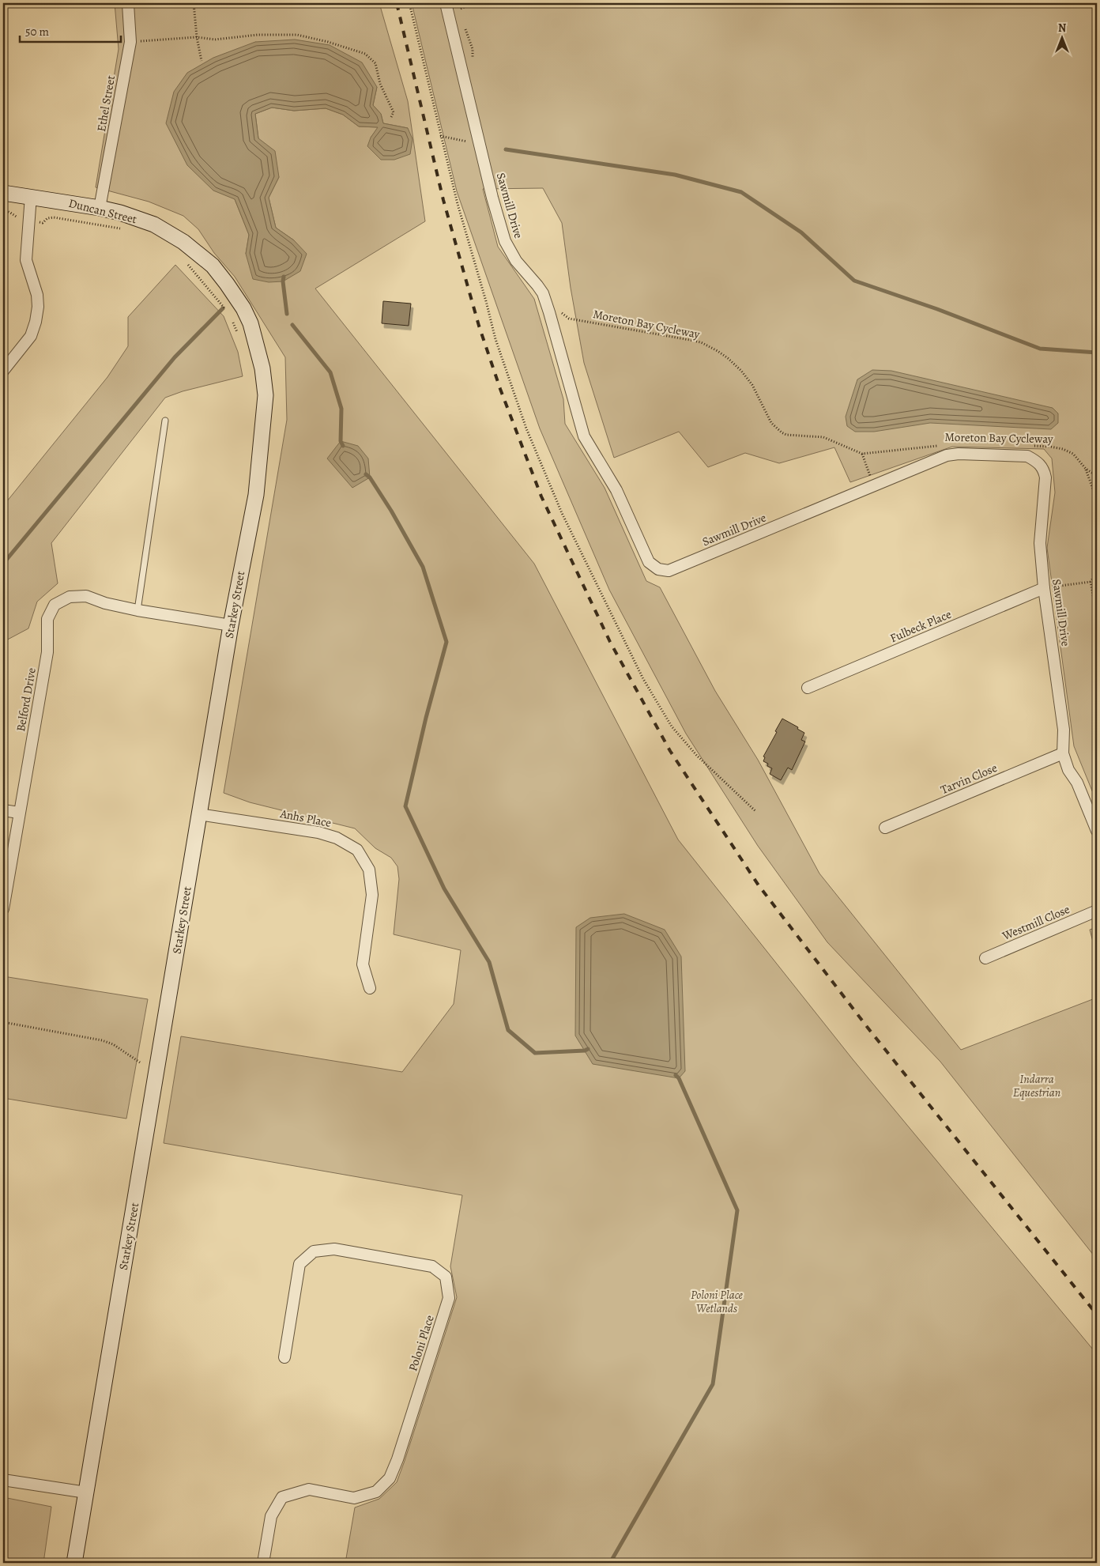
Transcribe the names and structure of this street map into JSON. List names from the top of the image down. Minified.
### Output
{"streets":{"street":["Ethel Street","Sawmill Drive","Duncan Street","Starkey Street","Fulbeck Place","Belford Drive","Tarvin Close","Anhs Place","Westmill Close","Poloni Place"],"path":["Moreton Bay Cycleway"]},"crossings":[["Ethel Street","Duncan Street"],["Sawmill Drive","Fulbeck Place"],["Sawmill Drive","Tarvin Close"],["Duncan Street","Starkey Street"],["Starkey Street","Belford Drive"],["Starkey Street","Anhs Place"]],"parks":["Indarra Equestrian","Poloni Place Wetlands"],"scale_bar":"50 m","north":"top"}
